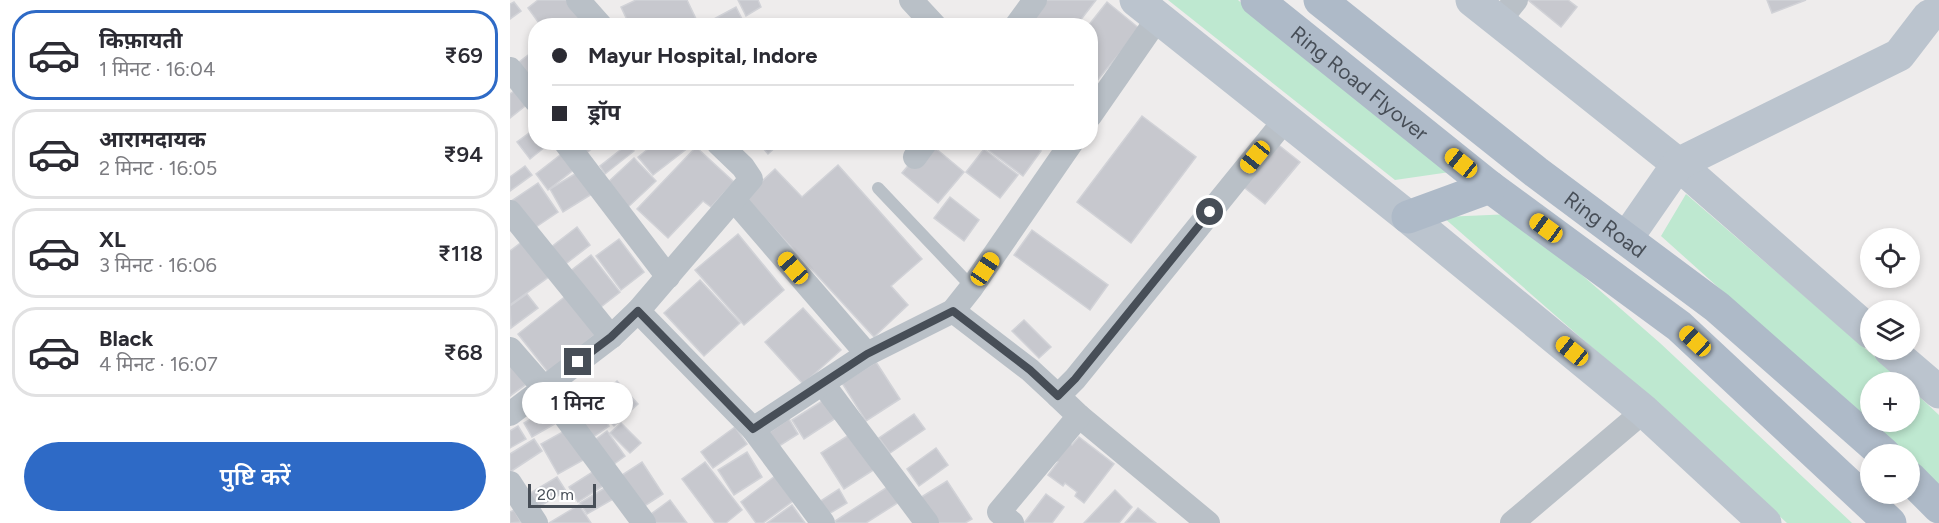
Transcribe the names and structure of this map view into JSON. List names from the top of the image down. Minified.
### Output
{"streets":{"main road":["Ring Road Flyover","Ring Road"]},"crossings":[["Ring Road Flyover","Ring Road"]],"scale_bar":"20 m","page":{"list":[{"name":"किफ़ायती","note":"1 मिनट · 16:04","value":"₹69"},{"name":"आरामदायक","note":"2 मिनट · 16:05","value":"₹94"},{"name":"XL","note":"3 मिनट · 16:06","value":"₹118"},{"name":"Black","note":"4 मिनट · 16:07","value":"₹68"}],"banner":["Mayur Hospital, Indore","ड्रॉप"],"map_buttons":["+","−"],"bubble":"1 मिनट","buttons":"पुष्टि करें","scale":"20 m"}}
